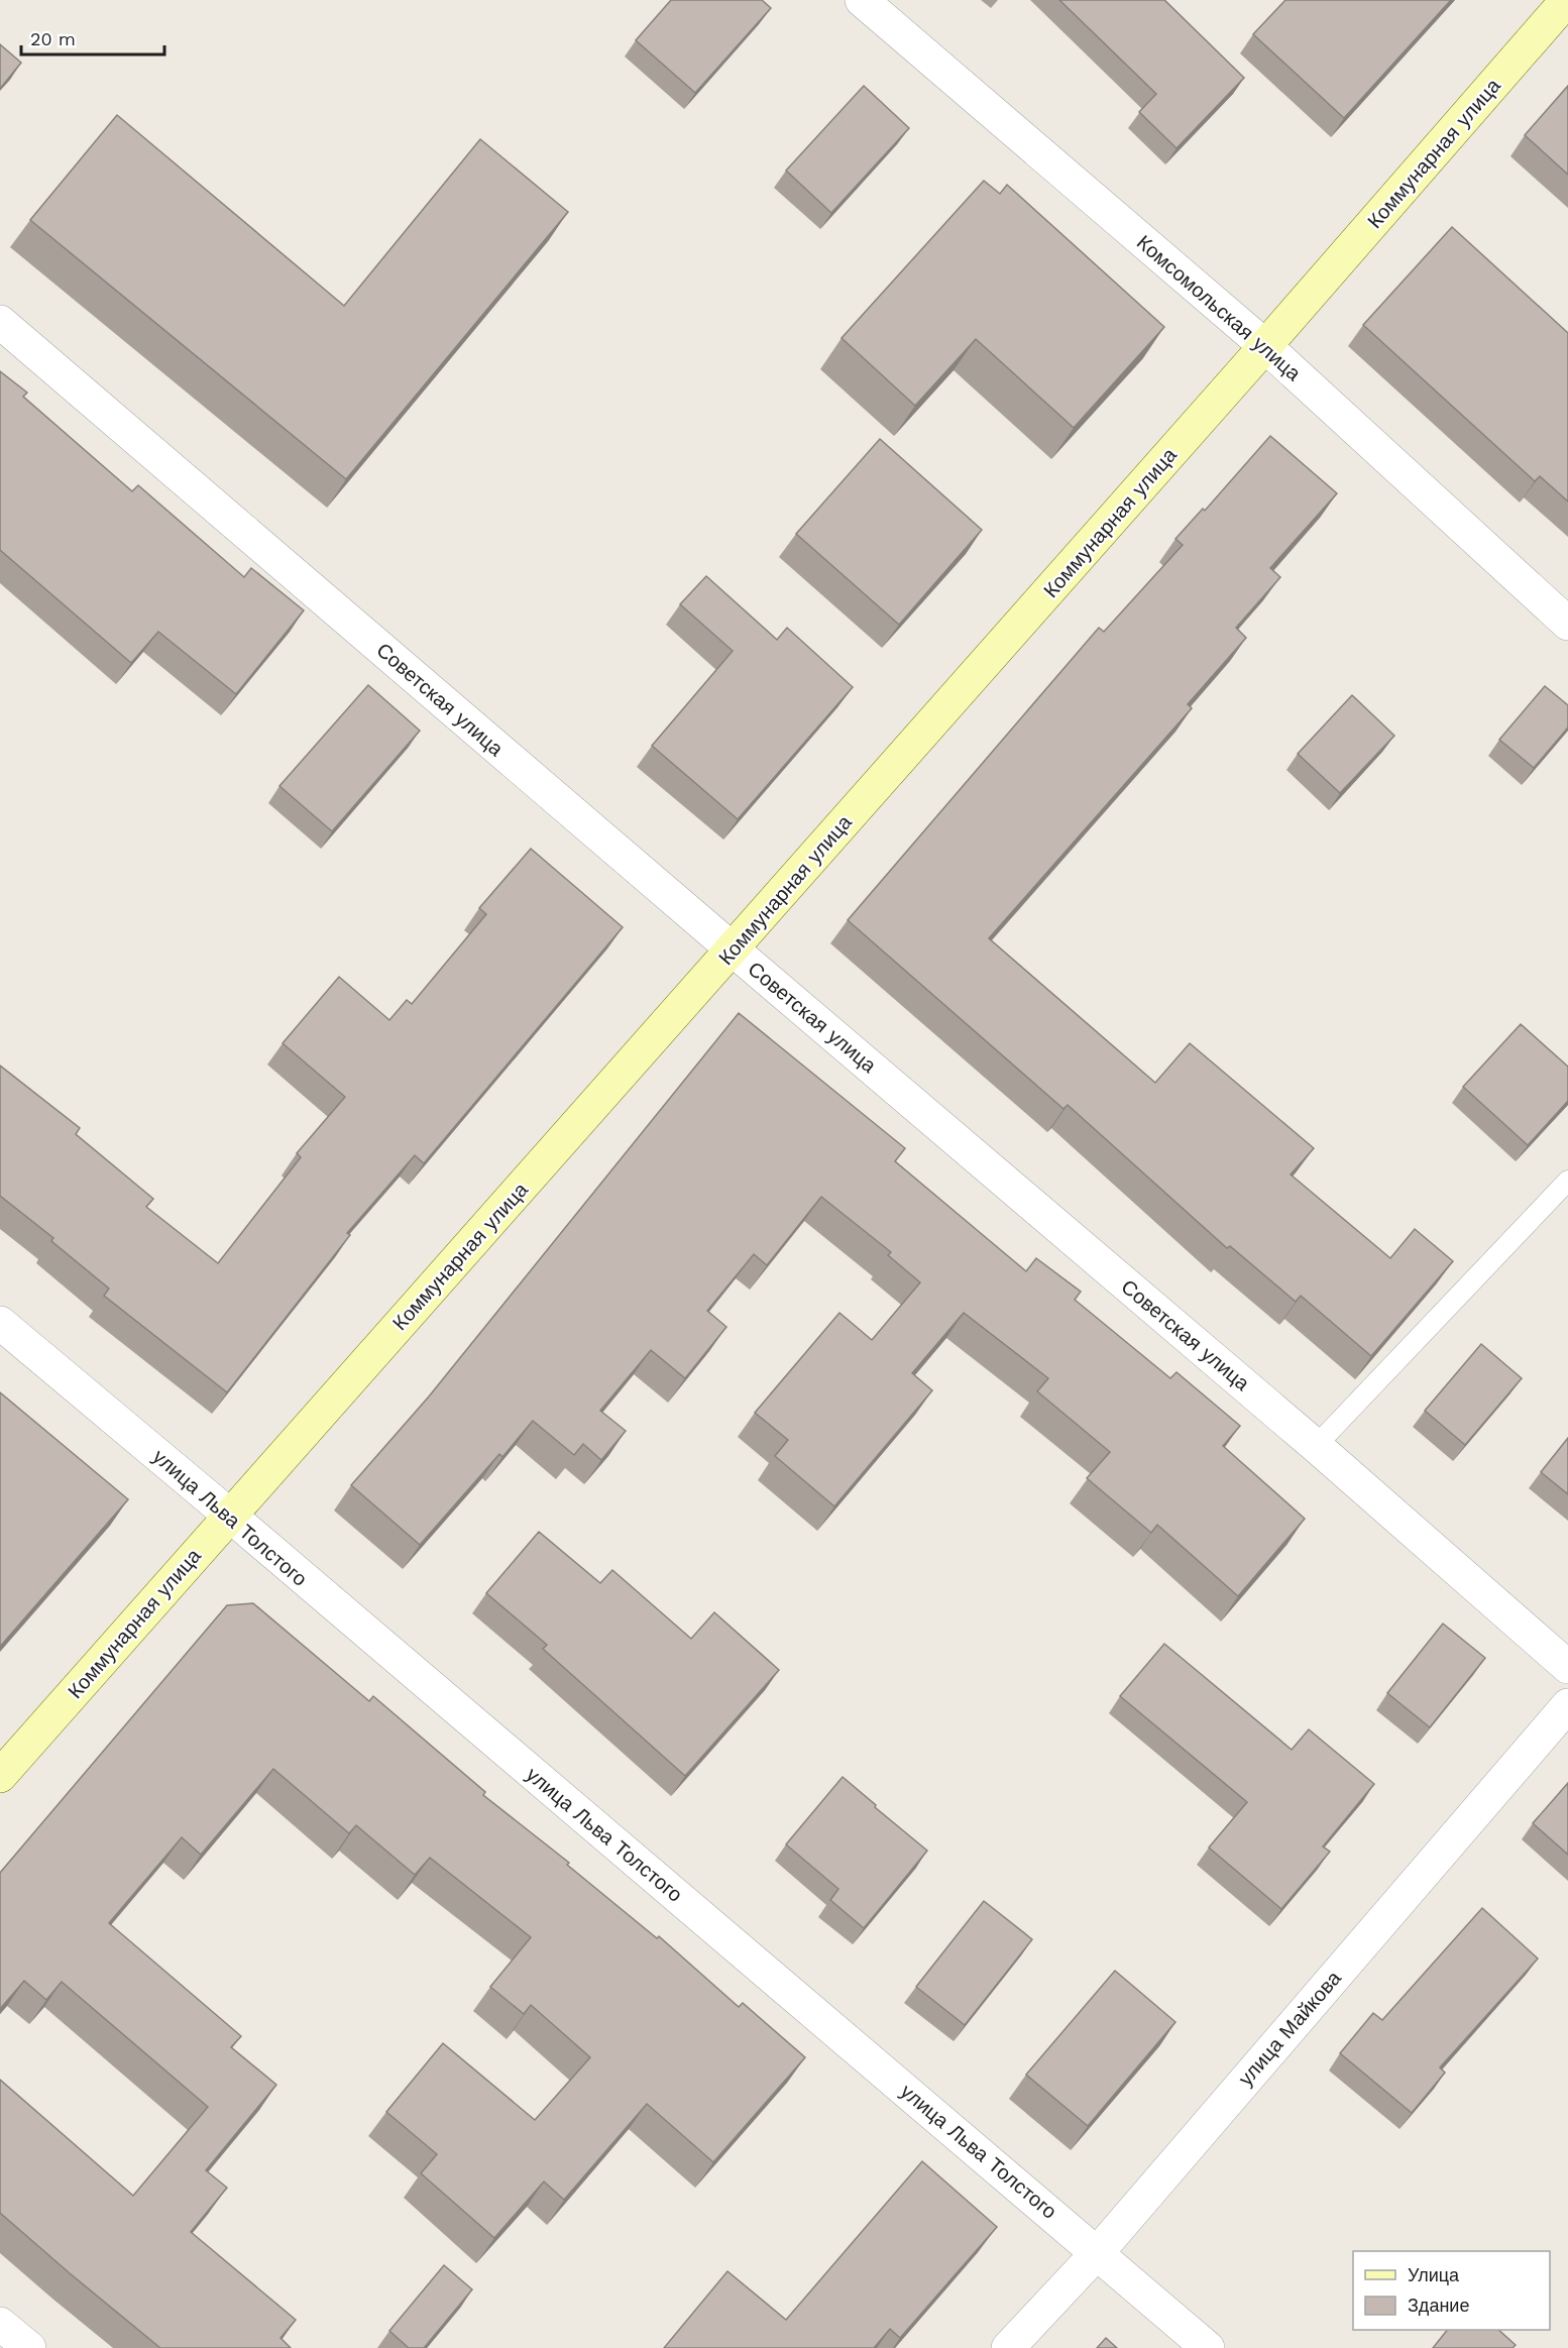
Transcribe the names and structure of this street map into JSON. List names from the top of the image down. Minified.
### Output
{"streets":{"main road":["Коммунарная улица"],"street":["Комсомольская улица","Советская улица","улица Льва Толстого","улица Майкова"]},"crossings":[["Коммунарная улица","Комсомольская улица"],["Коммунарная улица","Советская улица"],["Коммунарная улица","улица Льва Толстого"],["улица Льва Толстого","улица Майкова"]],"legend":["Улица","Здание"],"scale_bar":"20 m"}
